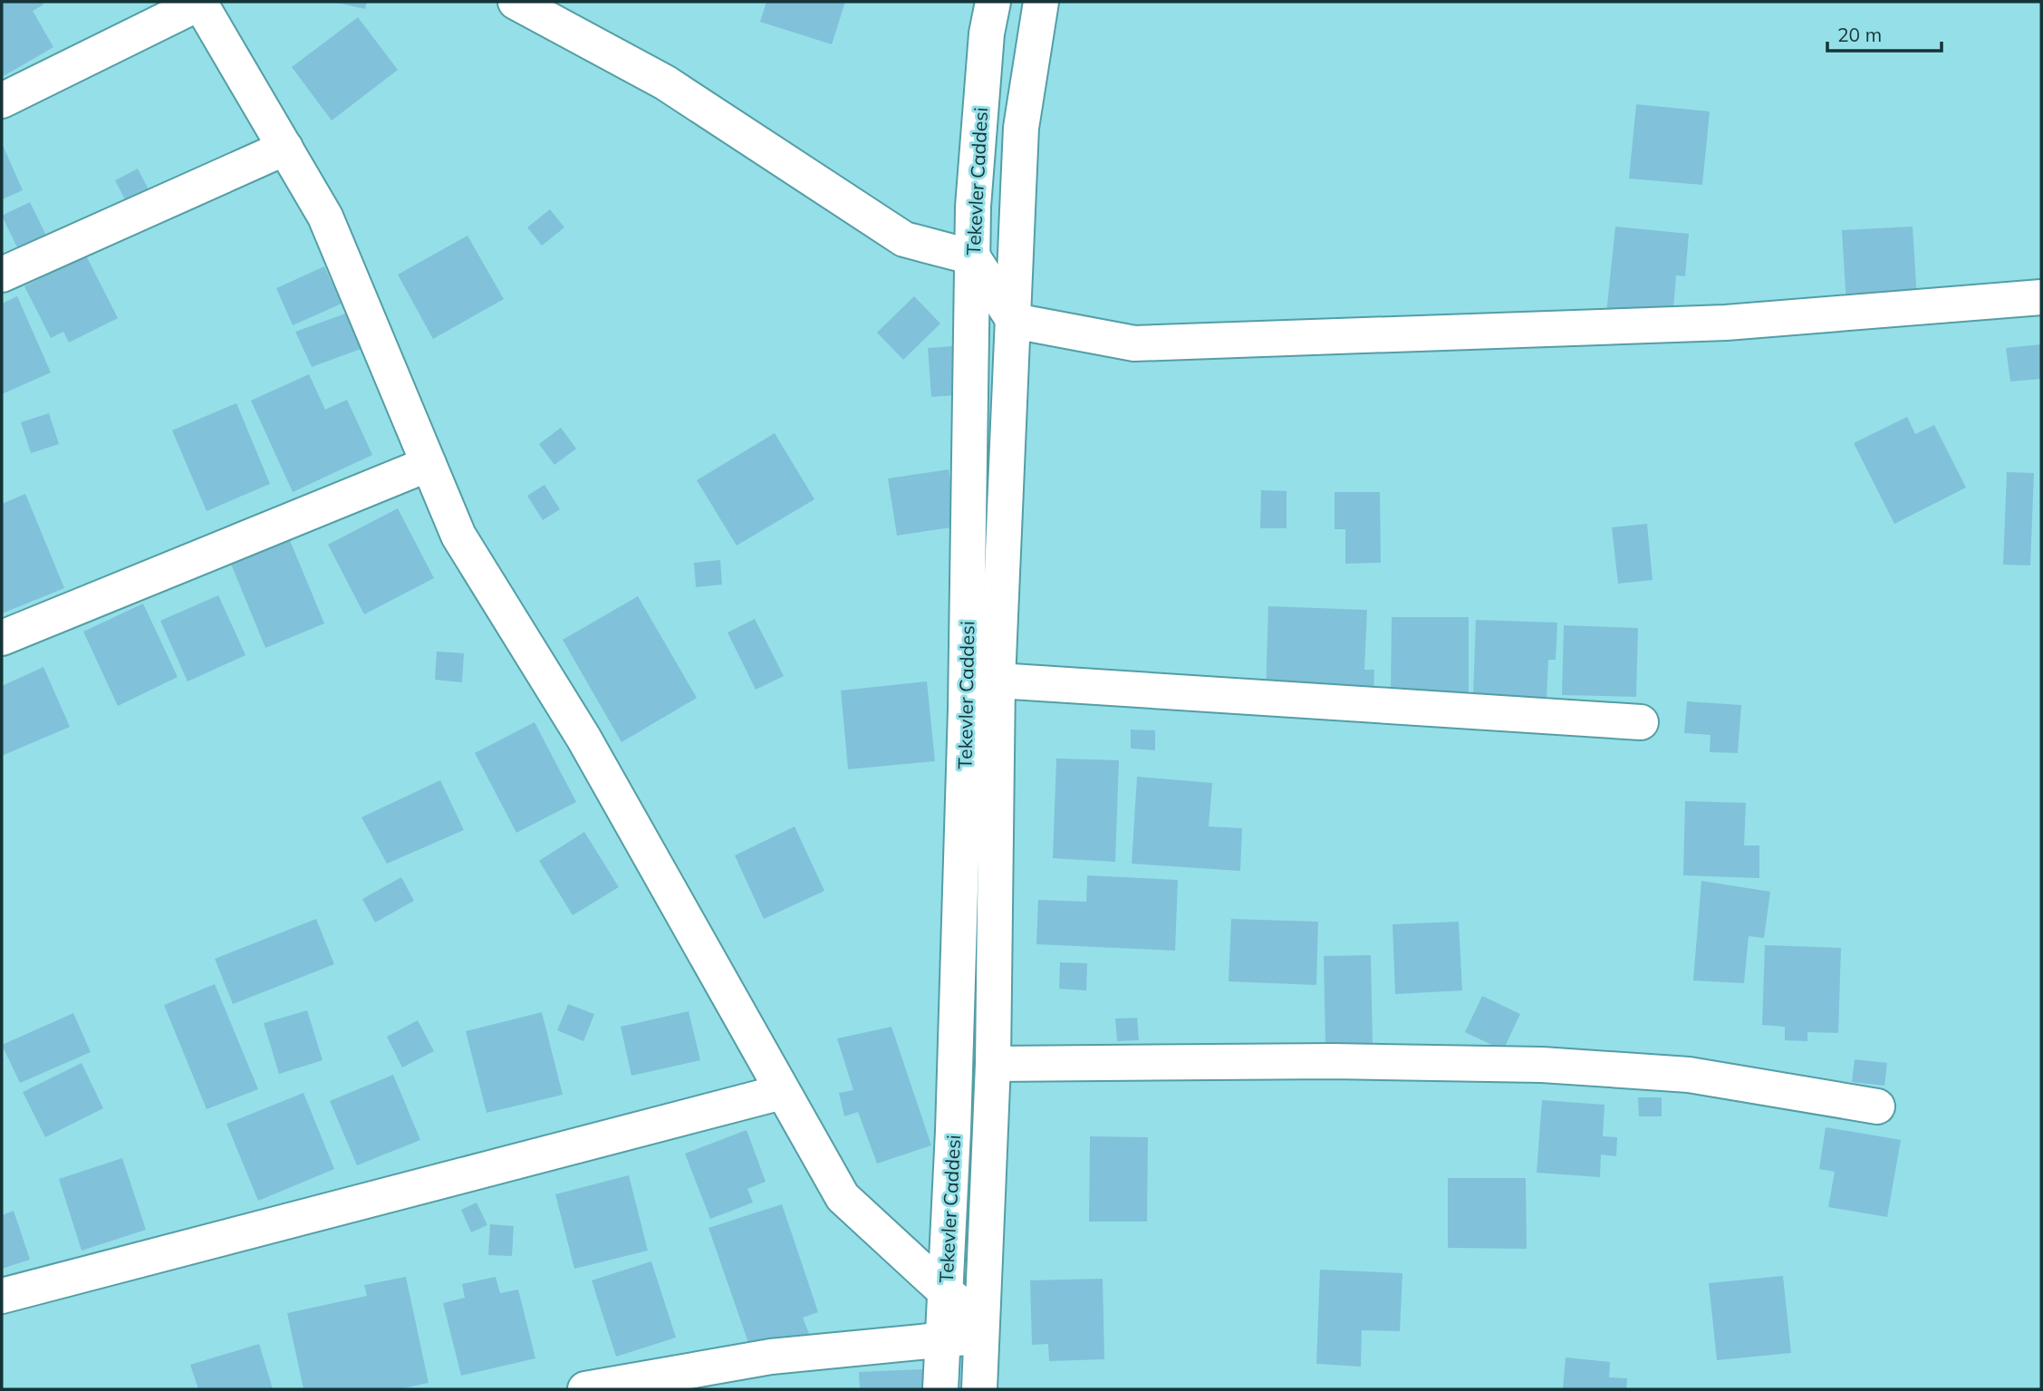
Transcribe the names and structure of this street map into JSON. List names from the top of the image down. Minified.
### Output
{"streets":{"street":["Tekevler Caddesi"]},"scale_bar":"20 m"}
